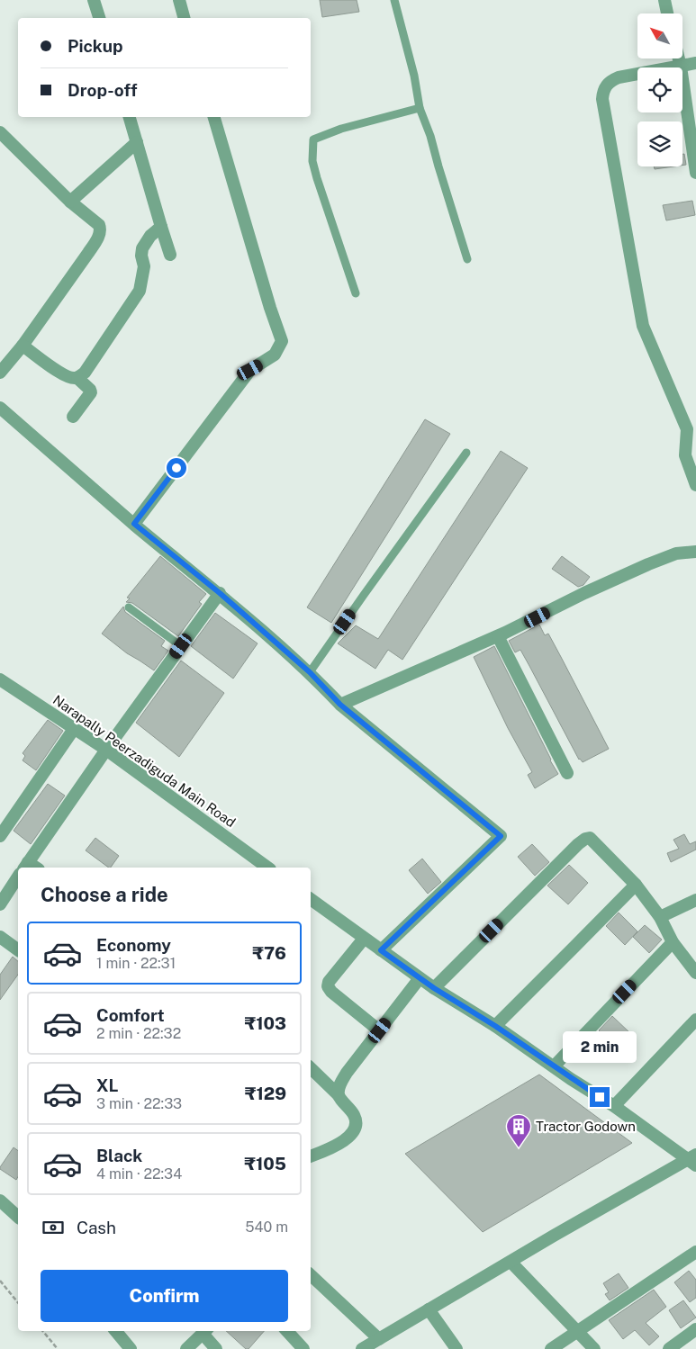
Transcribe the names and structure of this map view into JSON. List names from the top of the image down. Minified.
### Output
{"streets":{"street":["Narapally Peerzadiguda Main Road"]},"places":{"building":["Tractor Godown"]},"north":"top left","page":{"banner":["Pickup","Drop-off"],"heading":"Choose a ride","list":[{"name":"Economy","note":"1 min · 22:31","value":"₹76"},{"name":"Comfort","note":"2 min · 22:32","value":"₹103"},{"name":"XL","note":"3 min · 22:33","value":"₹129"},{"name":"Black","note":"4 min · 22:34","value":"₹105"}],"bubble":"2 min","pay":["Cash","540 m"],"buttons":"Confirm"}}
